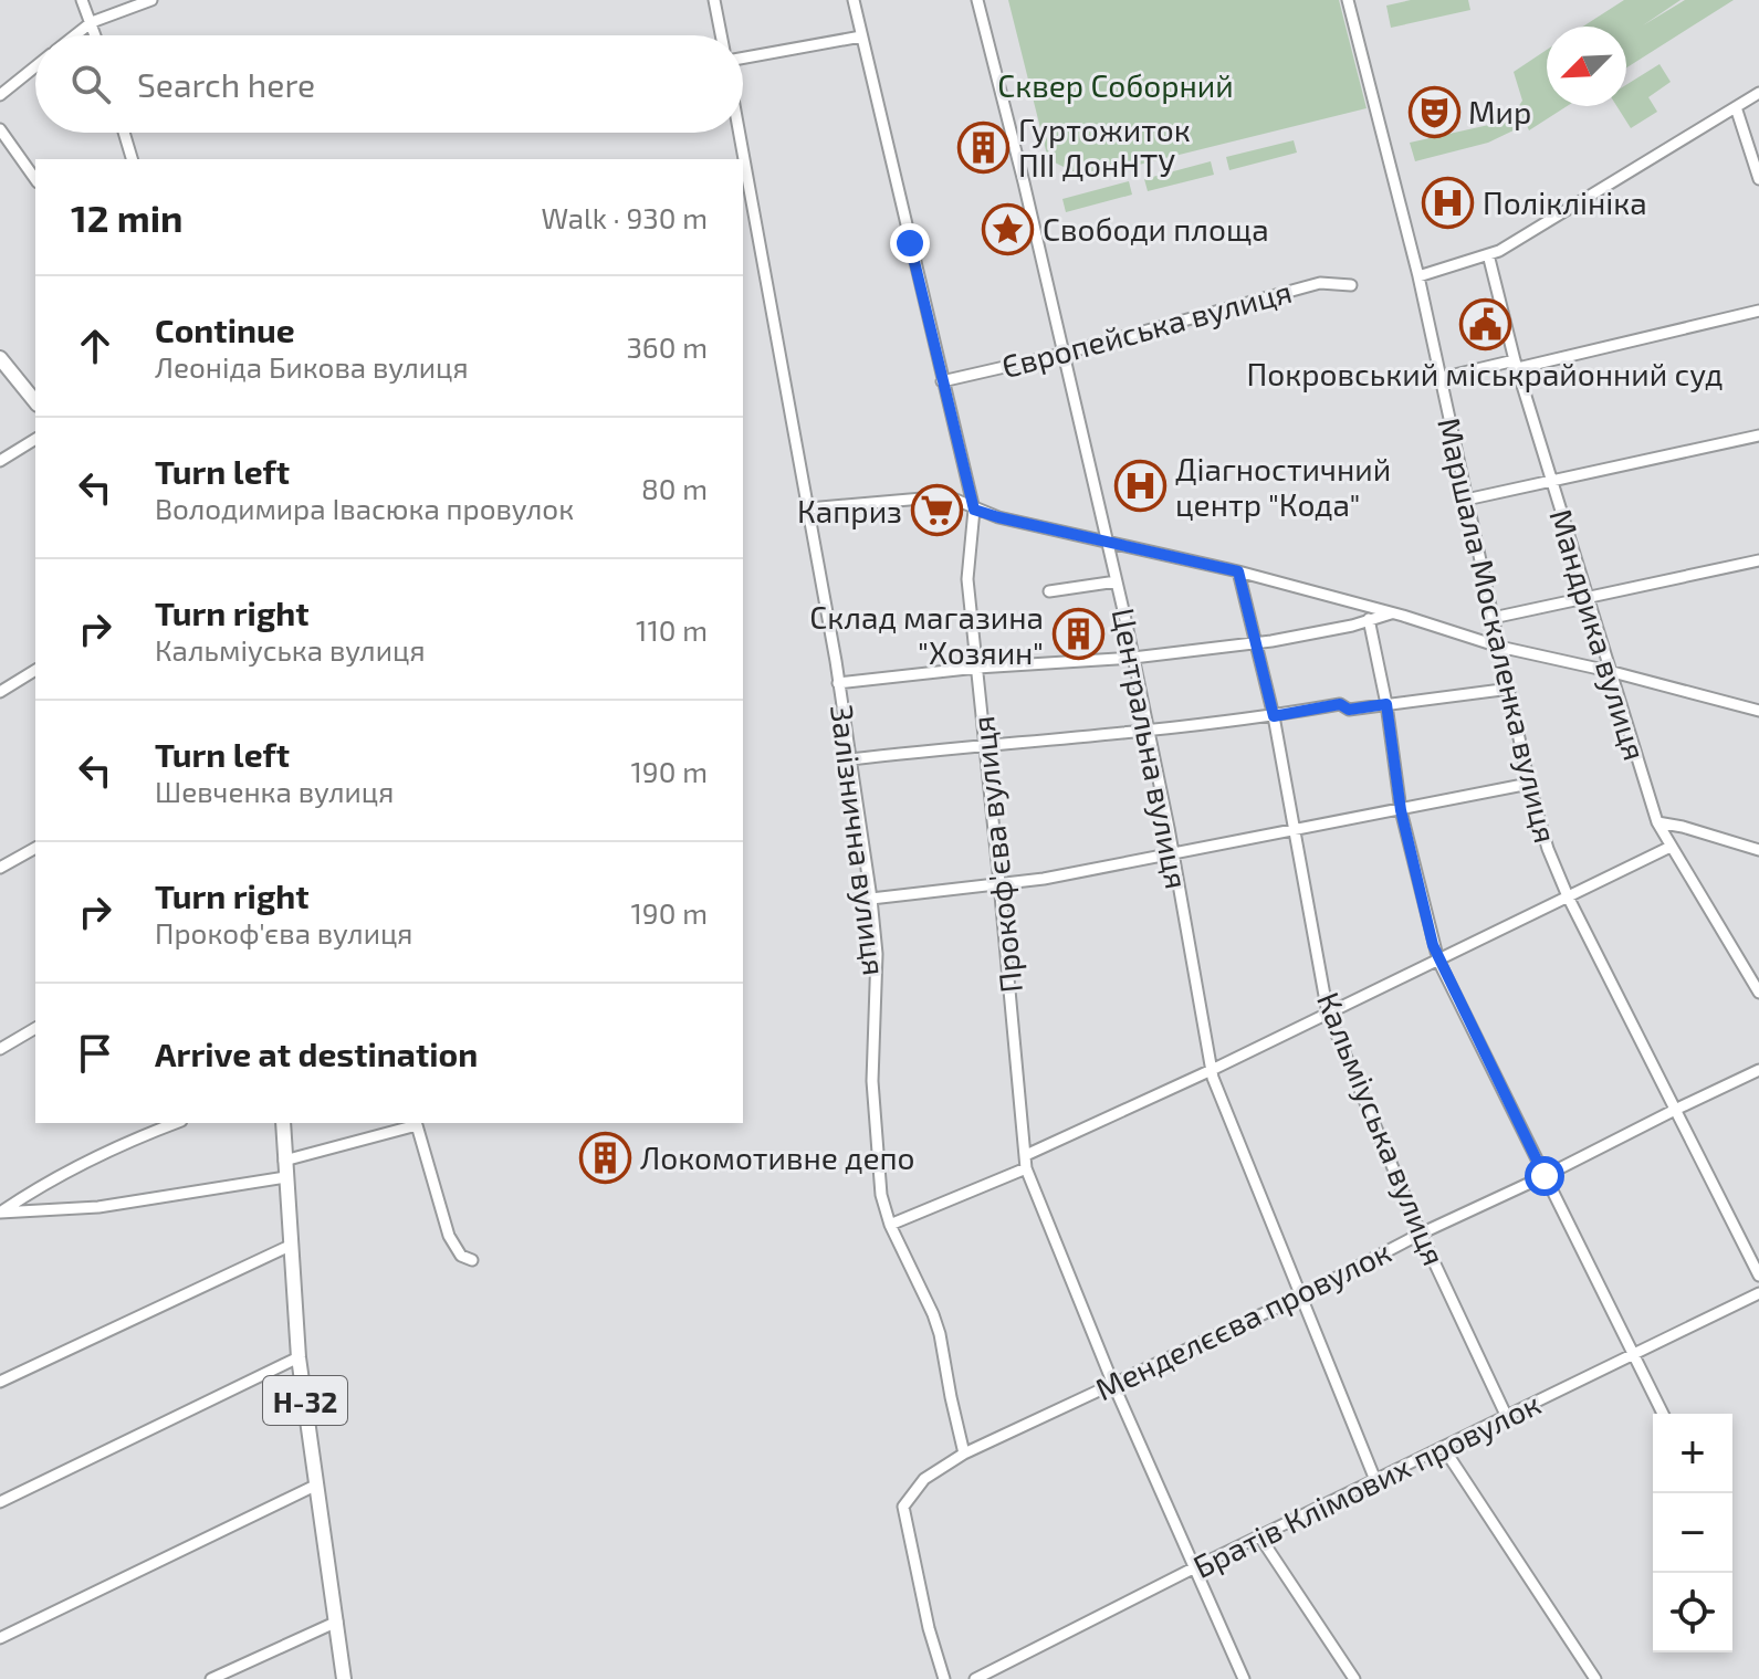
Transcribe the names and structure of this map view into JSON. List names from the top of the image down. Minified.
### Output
{"streets":{"main road":["Н-32"],"street":["Європейська вулиця","Маршала Москаленка вулиця","Мандрика вулиця","Центральна вулиця","Залізнична вулиця","Прокоф'єва вулиця","Кальміуська вулиця","Менделєєва провулок","Братів Клімових провулок"]},"crossings":[["Європейська вулиця","Центральна вулиця"],["Європейська вулиця","Прокоф'єва вулиця"],["Маршала Москаленка вулиця","Менделєєва провулок"],["Центральна вулиця","Менделєєва провулок"],["Центральна вулиця","Братів Клімових провулок"],["Залізнична вулиця","Менделєєва провулок"],["Прокоф'єва вулиця","Менделєєва провулок"],["Прокоф'єва вулиця","Братів Клімових провулок"],["Кальміуська вулиця","Менделєєва провулок"],["Кальміуська вулиця","Братів Клімових провулок"]],"parks":["Сквер Соборний"],"places":{"theatre":["Мир"],"building":["Гуртожиток ПІІ ДонНТУ","Склад магазина \"Хозяин\"","Локомотивне депо"],"hospital":["Поліклініка","Діагностичний центр \"Кода\""],"place":["Свободи площа"],"public building":["Покровський міськрайонний суд"],"supermarket":["Каприз"]},"north":"bottom left","page":{"search":"Search here","heading":["12 min","Walk · 930 m"],"list":[["Continue","Леоніда Бикова вулиця","360 m"],["Turn left","Володимира Івасюка провулок","80 m"],["Turn right","Кальміуська вулиця","110 m"],["Turn left","Шевченка вулиця","190 m"],["Turn right","Прокоф'єва вулиця","190 m"],"Arrive at destination"],"map_buttons":["+","−"]}}
